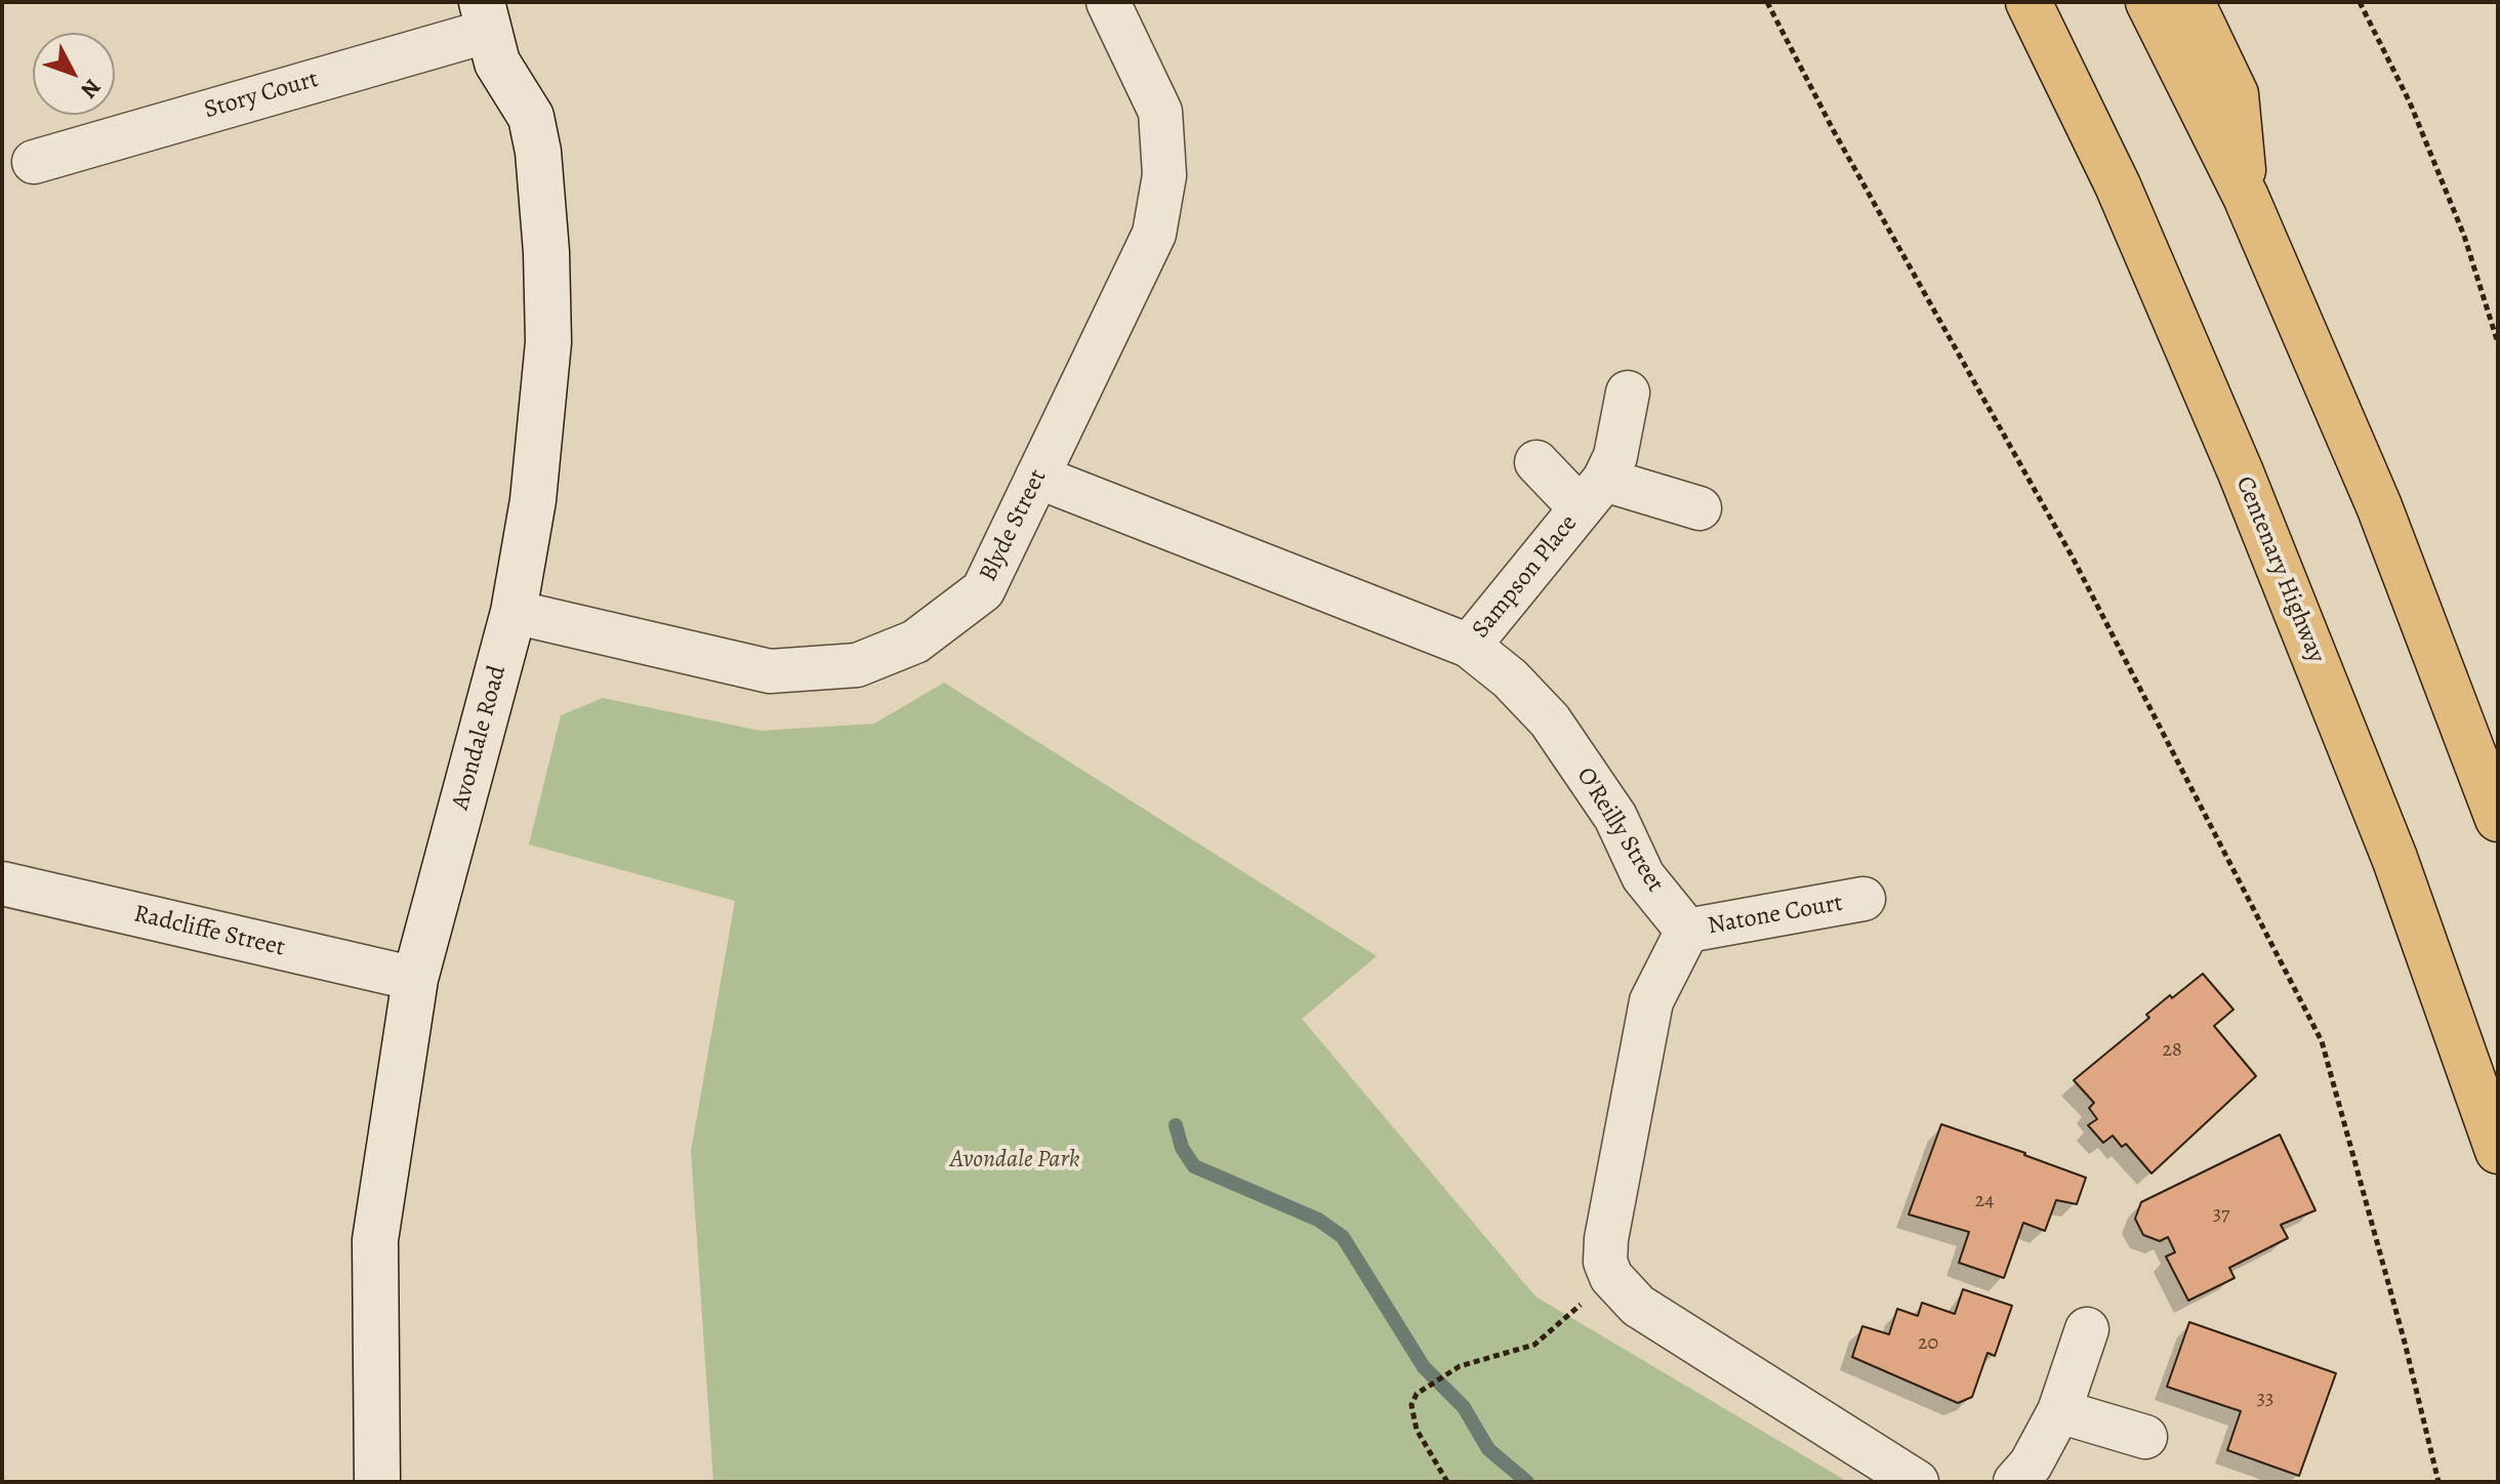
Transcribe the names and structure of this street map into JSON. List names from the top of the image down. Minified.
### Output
{"streets":{"highway":["Centenary Highway"],"street":["Story Court","Blyde Street","Sampson Place","Avondale Road","O'Reilly Street","Natone Court","Radcliffe Street"]},"crossings":[["Story Court","Avondale Road"],["Blyde Street","Avondale Road"],["Blyde Street","O'Reilly Street"],["Sampson Place","O'Reilly Street"],["Avondale Road","Radcliffe Street"],["O'Reilly Street","Natone Court"]],"parks":["Avondale Park"],"house_numbers":["28","24","37","20","33"],"north":"bottom right"}
